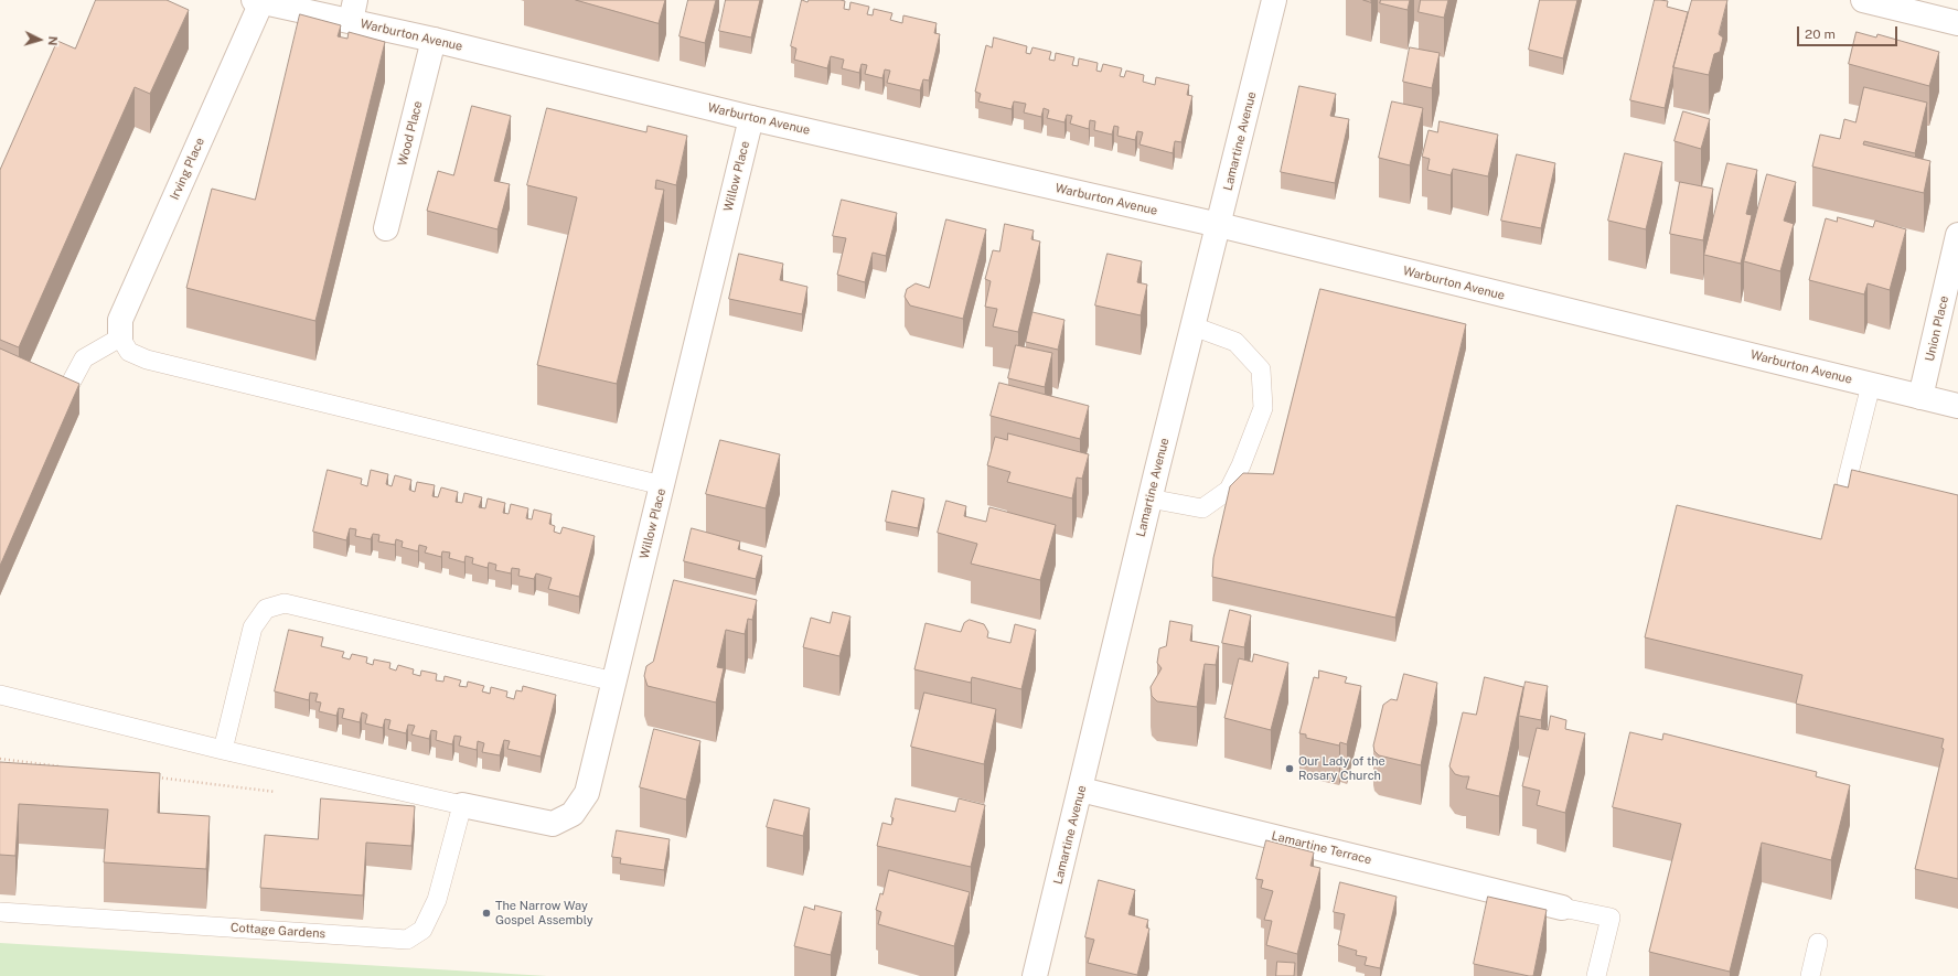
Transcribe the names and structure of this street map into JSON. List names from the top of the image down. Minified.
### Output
{"streets":{"street":["Warburton Avenue","Wood Place","Lamartine Avenue","Irving Place","Willow Place","Union Place","Lamartine Terrace"],"lane":["Cottage Gardens"]},"crossings":[["Warburton Avenue","Wood Place"],["Warburton Avenue","Lamartine Avenue"],["Warburton Avenue","Irving Place"],["Warburton Avenue","Willow Place"],["Warburton Avenue","Union Place"],["Lamartine Avenue","Lamartine Terrace"],["Willow Place","Cottage Gardens"]],"places":["Our Lady of the Rosary Church","The Narrow Way Gospel Assembly"],"scale_bar":"20 m","north":"right"}
